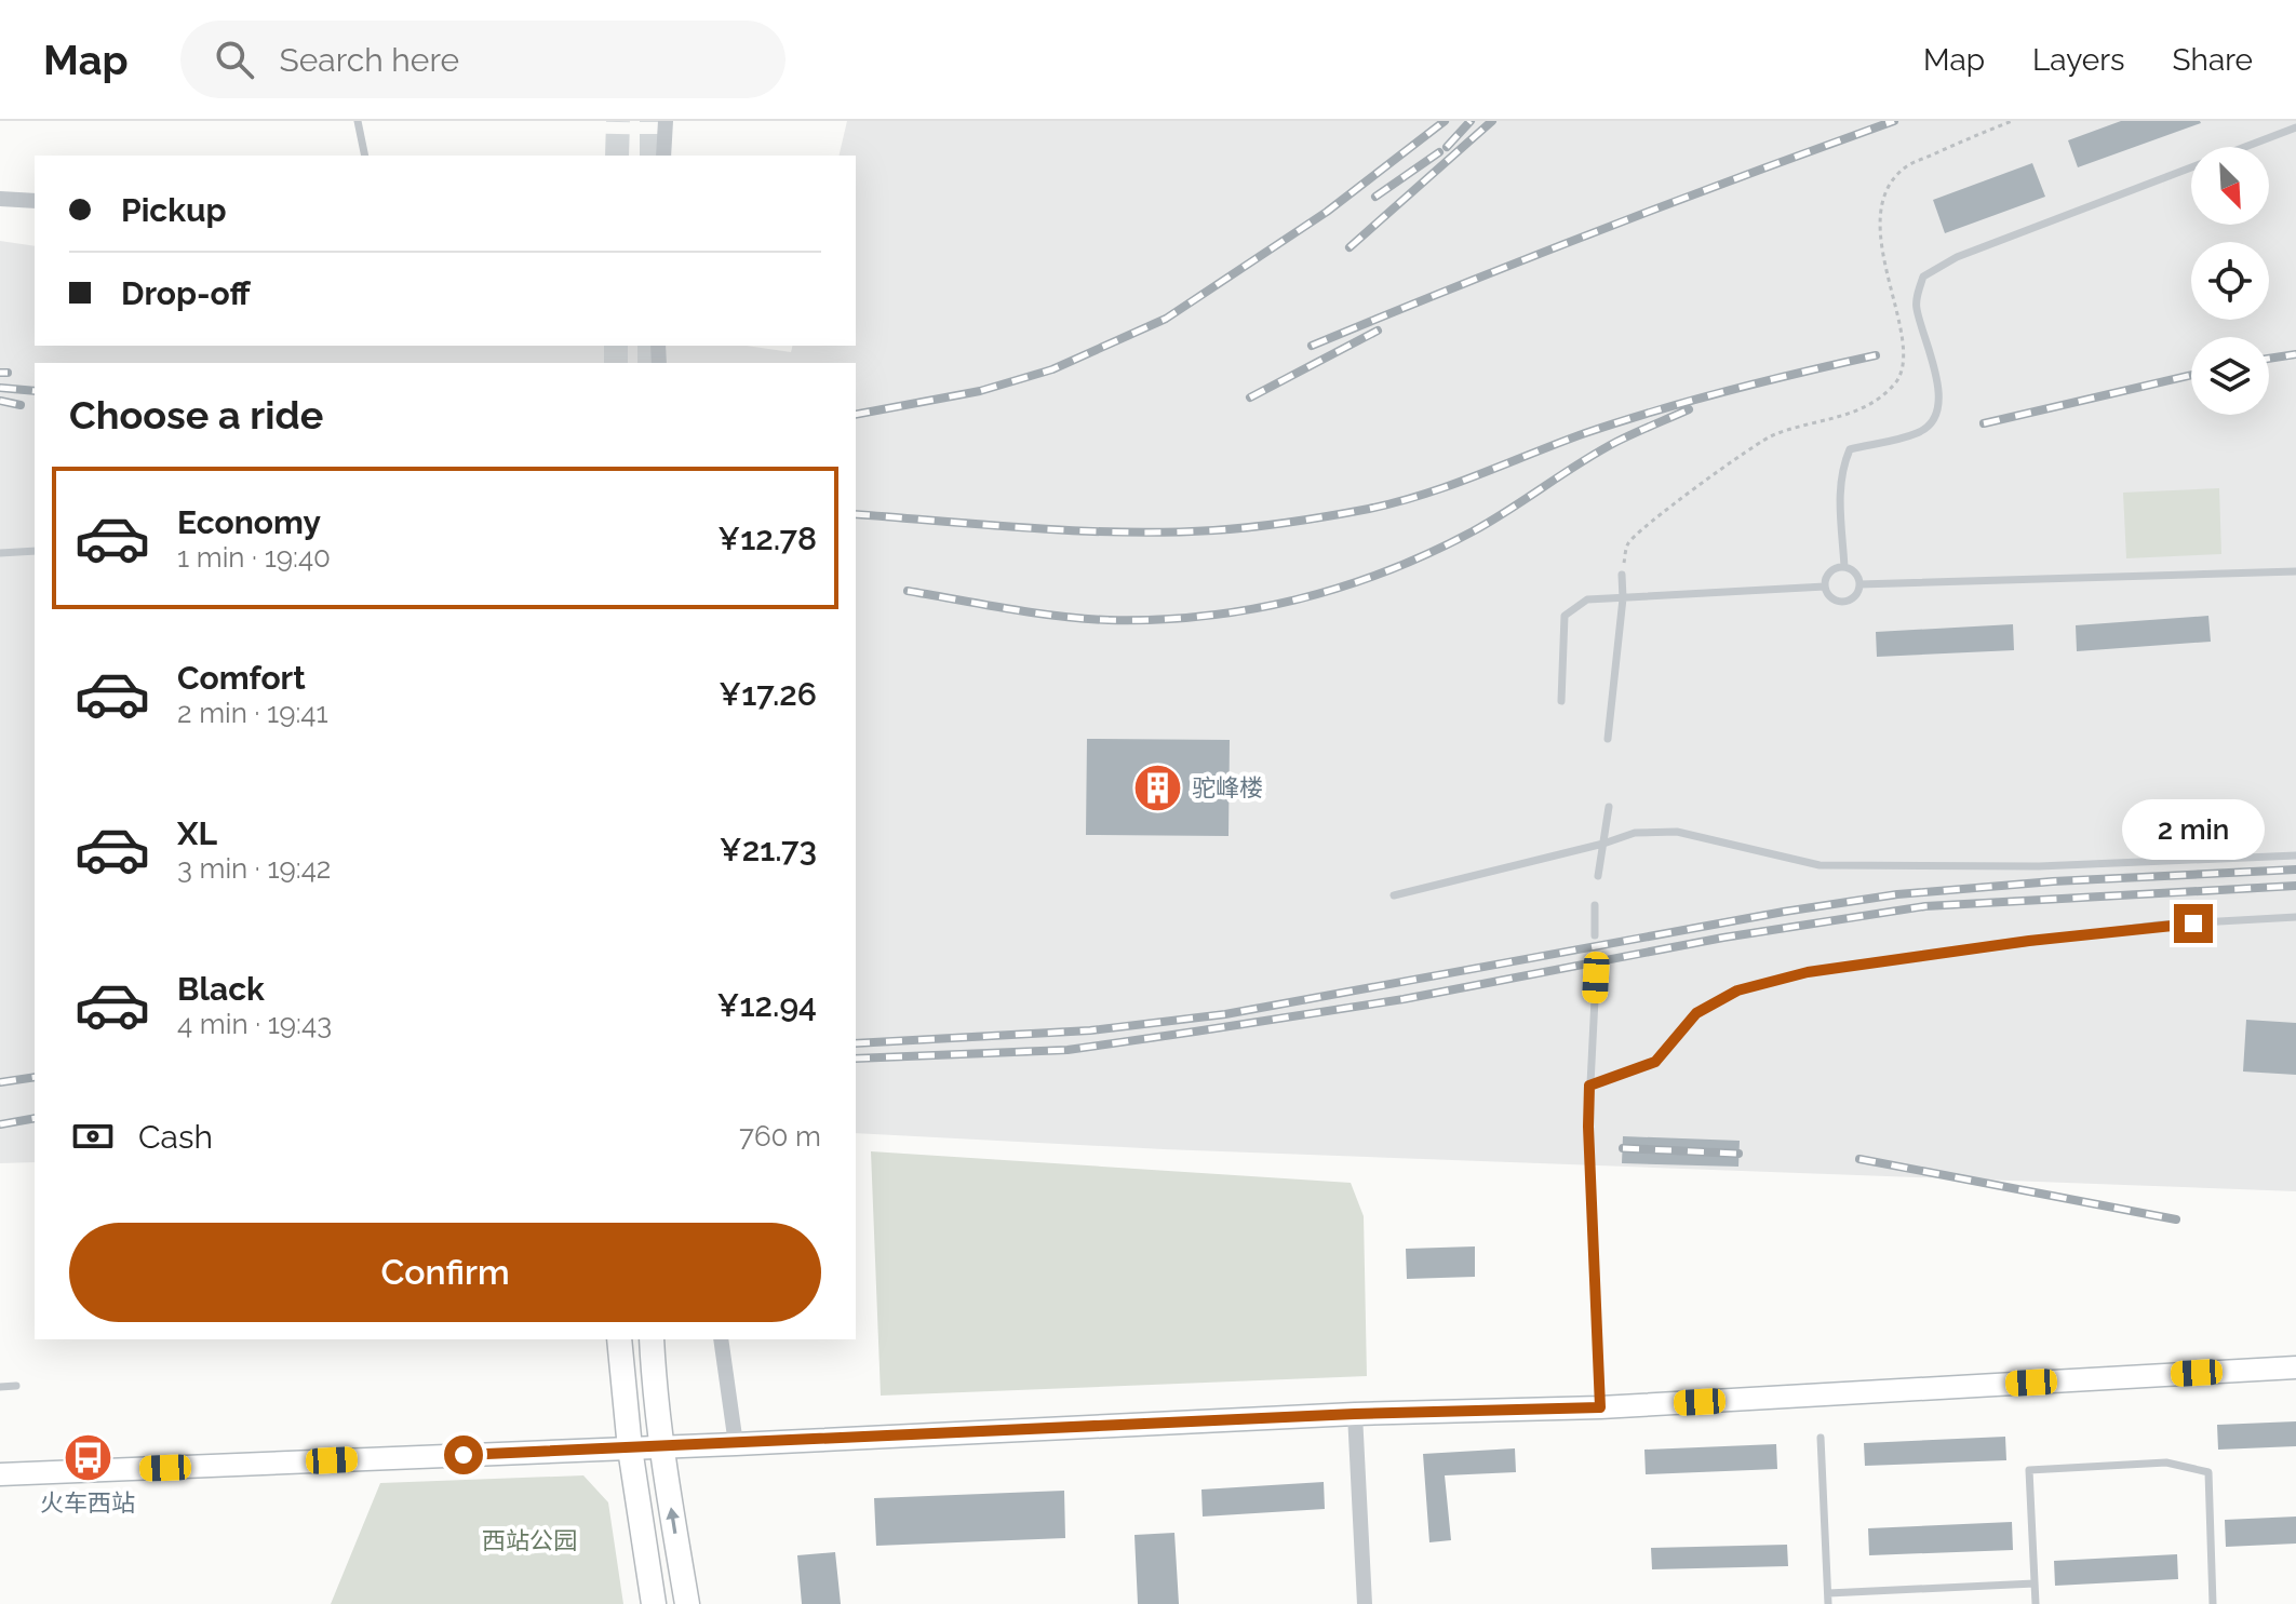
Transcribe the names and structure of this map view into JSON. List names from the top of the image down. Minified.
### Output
{"parks":["西站公园"],"places":{"building":["驼峰楼"],"bus stop":["火车西站"]},"north":"bottom right","page":{"header":"Map","search":"Search here","nav":["Map","Layers","Share"],"banner":["Pickup","Drop-off"],"heading":"Choose a ride","list":[{"name":"Economy","note":"1 min · 19:40","value":"¥12.78"},{"name":"Comfort","note":"2 min · 19:41","value":"¥17.26"},{"name":"XL","note":"3 min · 19:42","value":"¥21.73"},{"name":"Black","note":"4 min · 19:43","value":"¥12.94"}],"bubble":"2 min","pay":["Cash","760 m"],"buttons":"Confirm"}}
